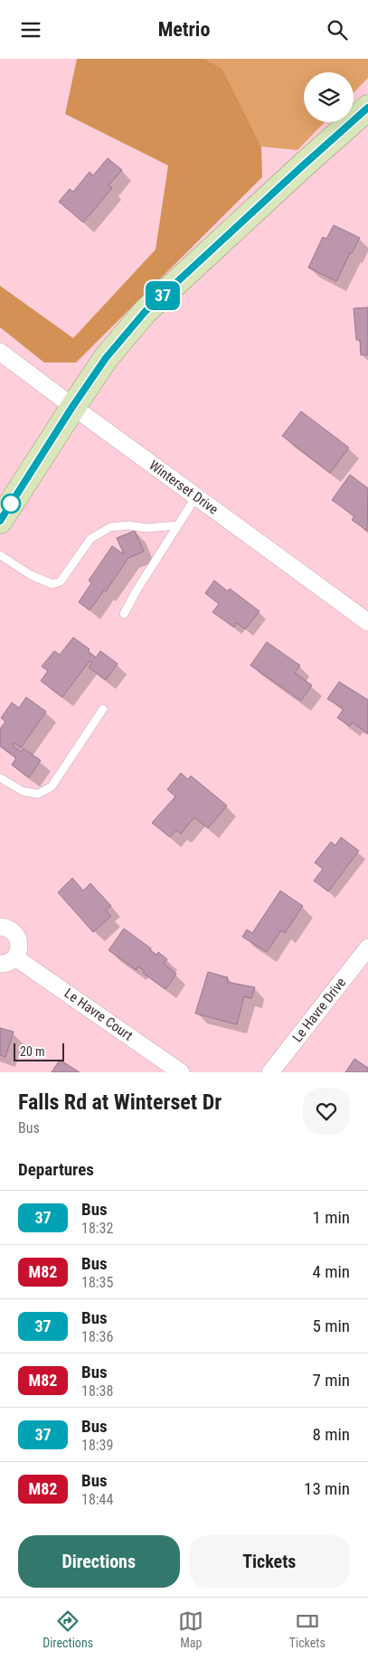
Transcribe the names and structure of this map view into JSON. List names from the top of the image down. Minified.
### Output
{"streets":{"street":["Winterset Drive","Le Havre Drive","Le Havre Court"]},"lines":["bus line 37"],"scale_bar":"20 m","page":{"header":"Metrio","on_map":"37","scale":"20 m","heading":[["Falls Rd at Winterset Dr","Bus"],"Departures"],"list":[{"mark":"37","name":"Bus","note":"18:32","value":"1 min"},{"mark":"M82","name":"Bus","note":"18:35","value":"4 min"},{"mark":"37","name":"Bus","note":"18:36","value":"5 min"},{"mark":"M82","name":"Bus","note":"18:38","value":"7 min"},{"mark":"37","name":"Bus","note":"18:39","value":"8 min"},{"mark":"M82","name":"Bus","note":"18:44","value":"13 min"}],"buttons":["Directions","Tickets"],"tabs":["Directions","Map","Tickets"]}}
